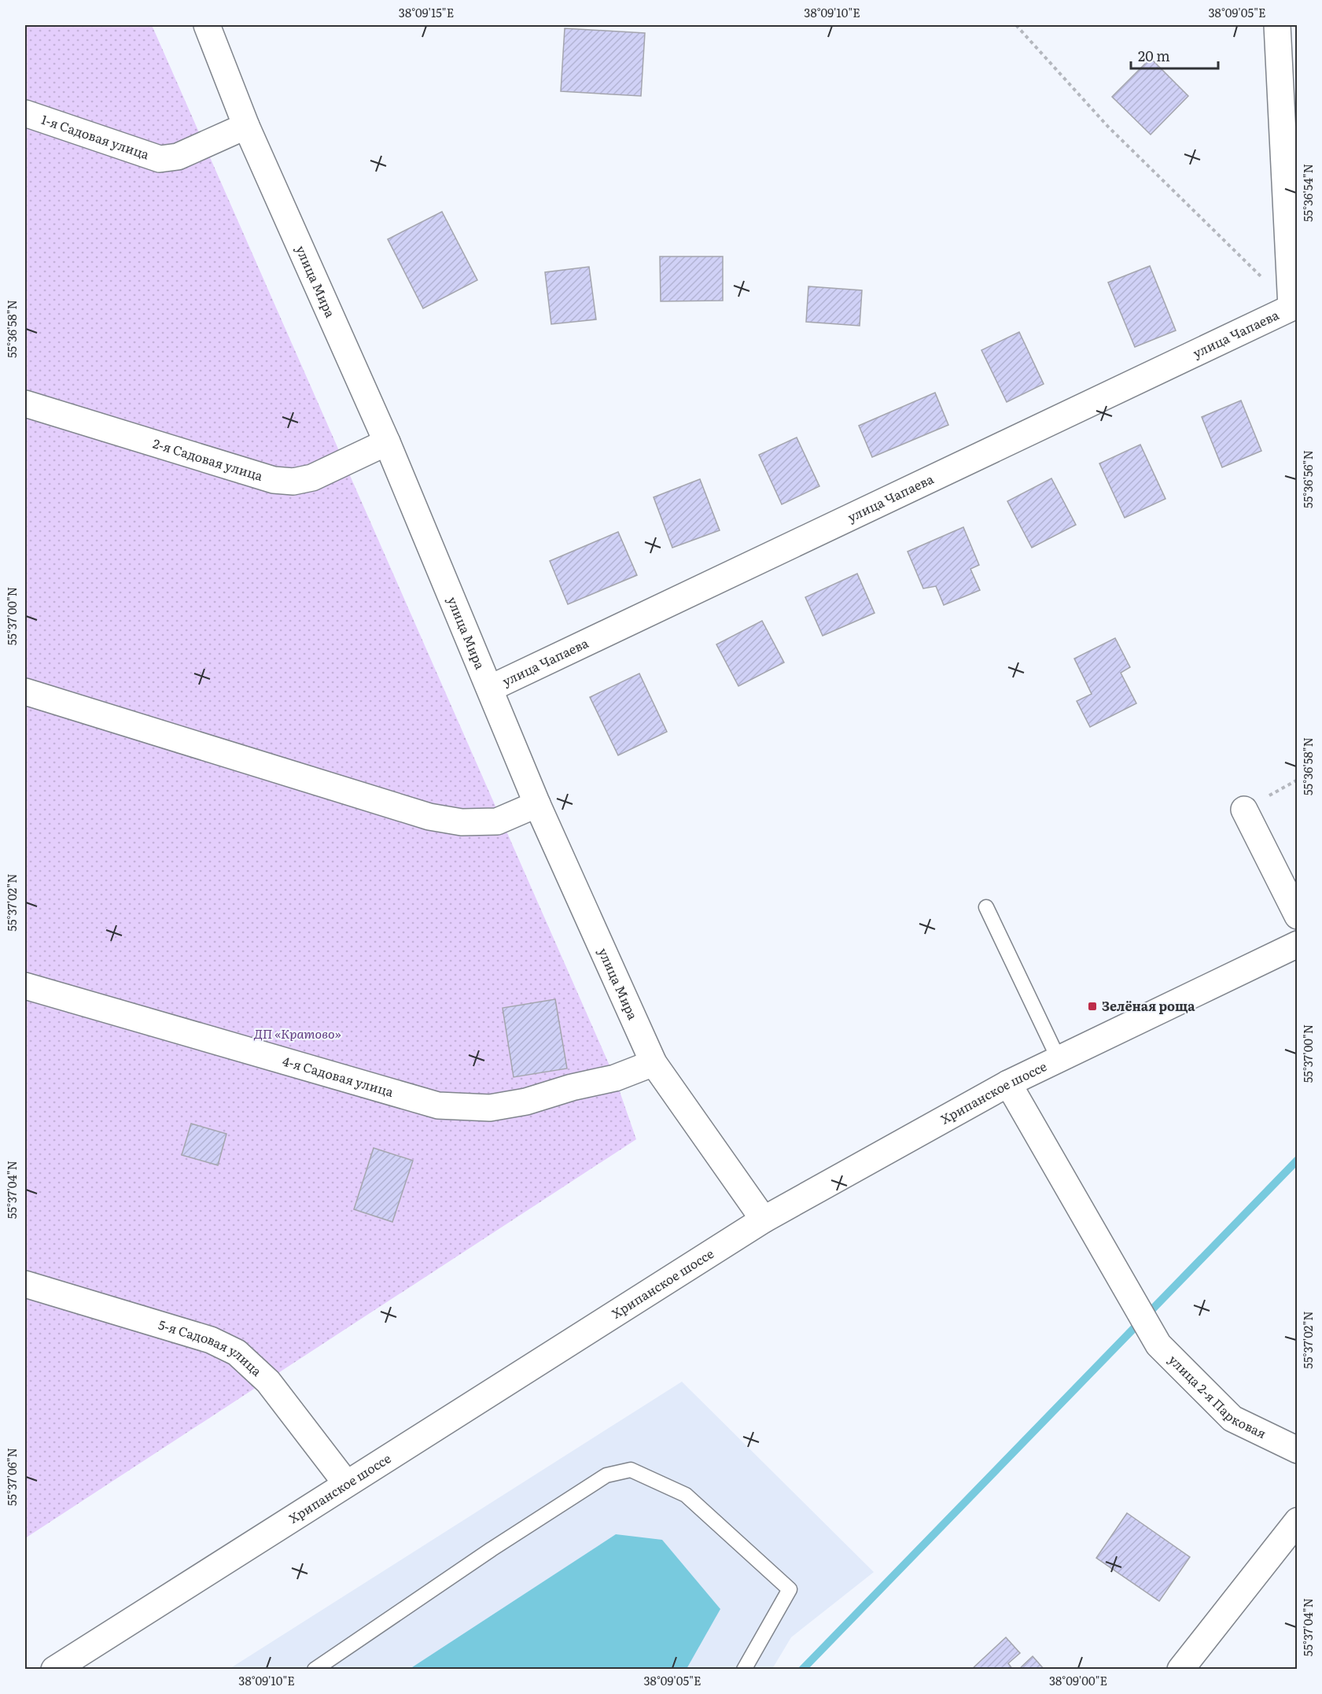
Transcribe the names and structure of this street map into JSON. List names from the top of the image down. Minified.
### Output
{"streets":{"street":["1-я Садовая улица","улица Мира","улица Чапаева","2-я Садовая улица","4-я Садовая улица","Хрипанское шоссе","5-я Садовая улица","улица 2-я Парковая"]},"crossings":[["1-я Садовая улица","улица Мира"],["улица Мира","улица Чапаева"],["улица Мира","2-я Садовая улица"],["улица Мира","4-я Садовая улица"],["улица Мира","Хрипанское шоссе"],["Хрипанское шоссе","5-я Садовая улица"],["Хрипанское шоссе","улица 2-я Парковая"]],"parks":["ДП «Кратово»"],"places":{"transit":["Зелёная роща"]},"scale_bar":"20 m","coordinates":["38°09'15\"E","38°09'10\"E","38°09'05\"E","55°36'54\"N","55°36'58\"N","55°36'56\"N","55°37'00\"N","55°37'02\"N","55°37'04\"N","55°37'06\"N","38°09'00\"E"]}
